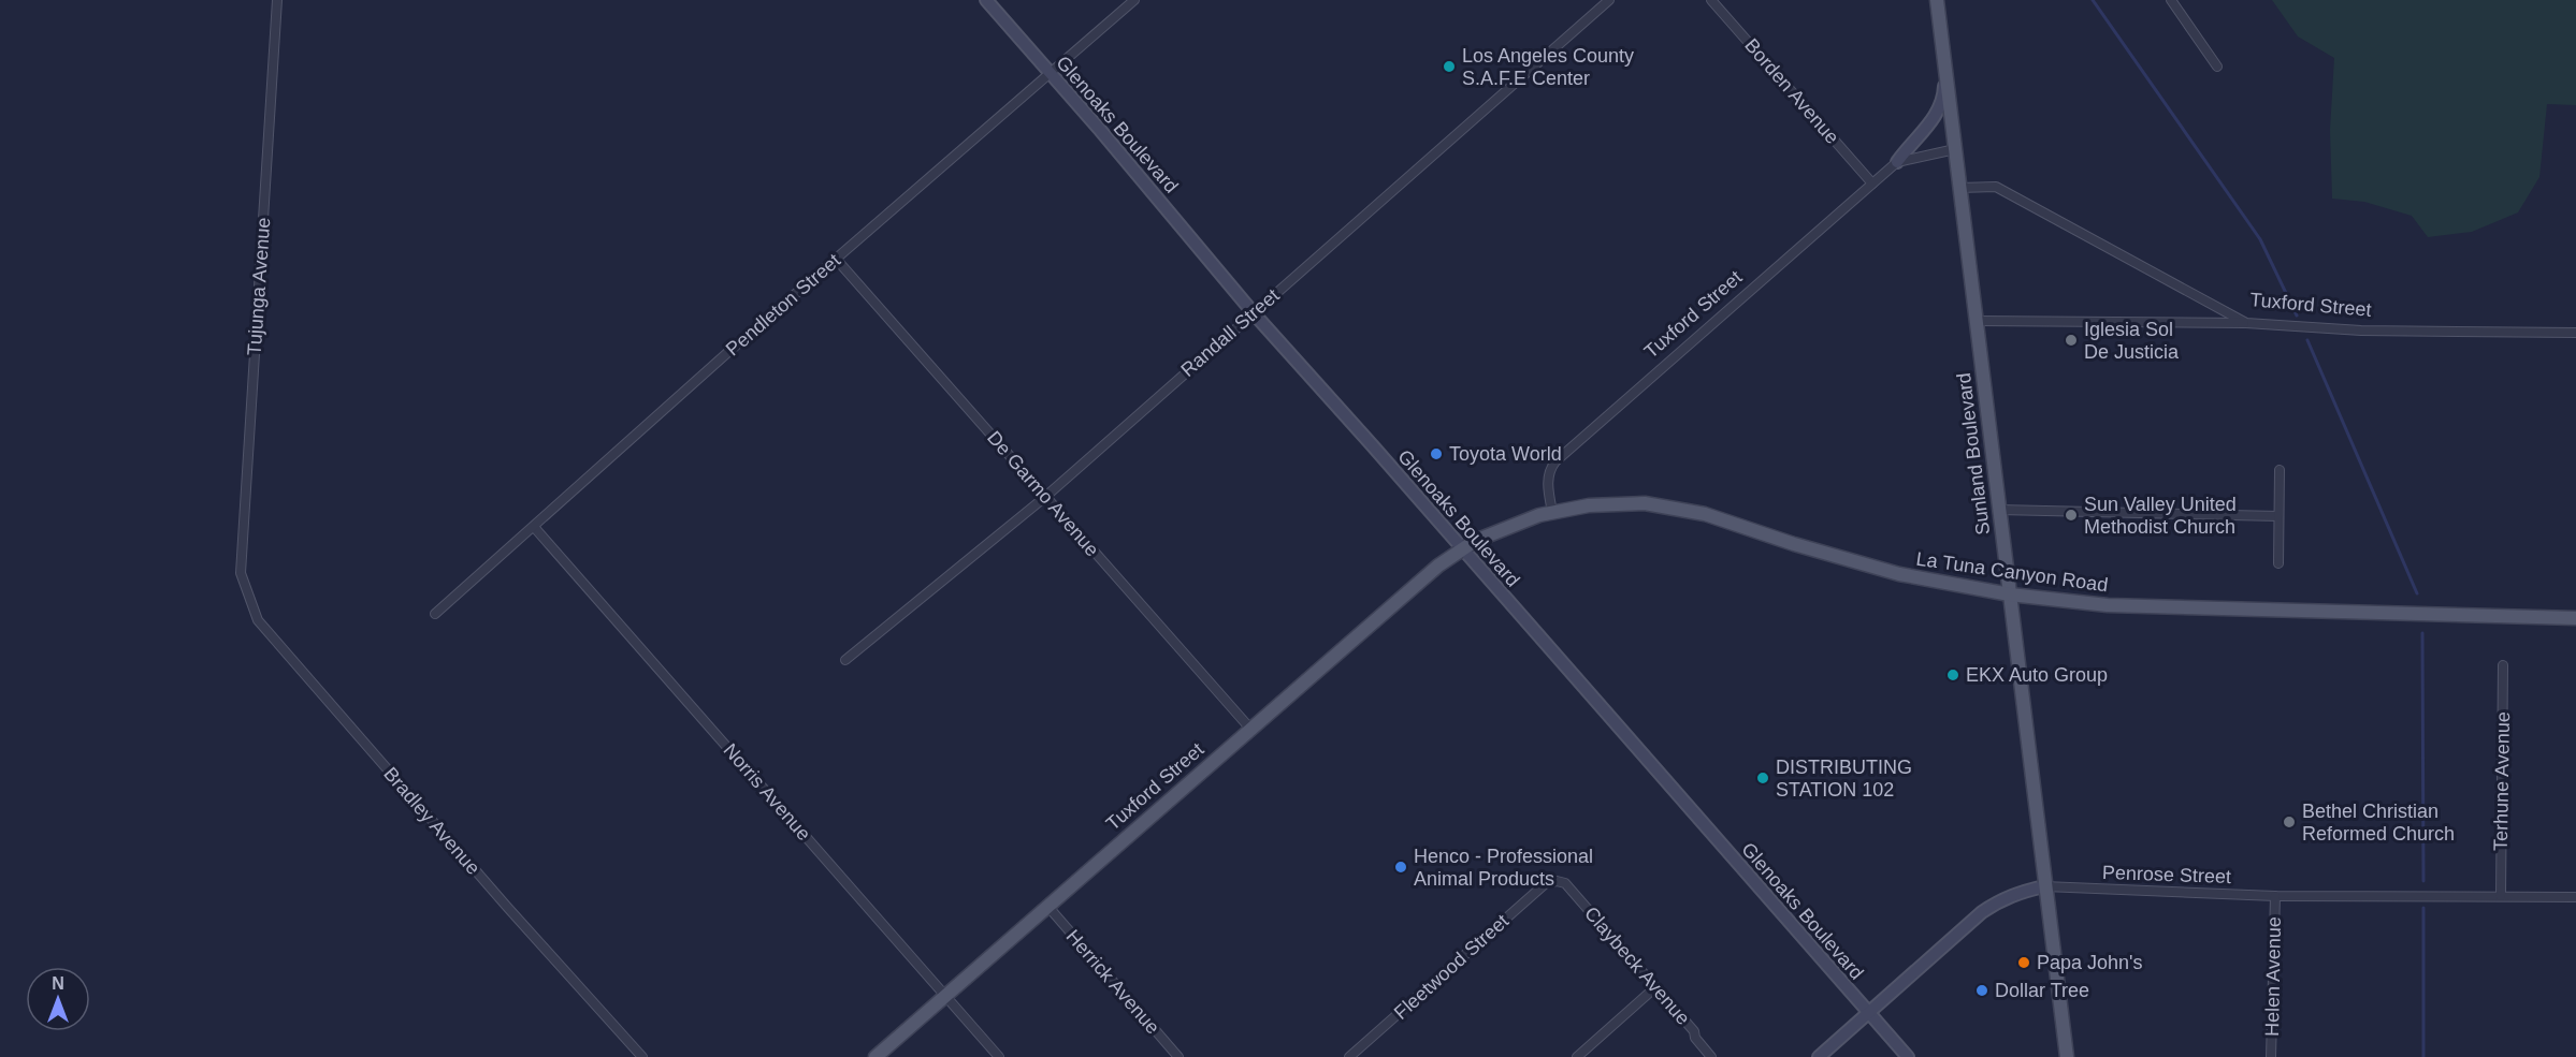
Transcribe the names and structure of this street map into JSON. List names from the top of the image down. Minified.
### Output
{"streets":{"main road":["Glenoaks Boulevard","Tuxford Street","Sunland Boulevard","La Tuna Canyon Road","Penrose Street"],"street":["Borden Avenue","Tujunga Avenue","Pendleton Street","Randall Street","De Garmo Avenue","Terhune Avenue","Norris Avenue","Bradley Avenue","Claybeck Avenue","Fleetwood Street","Helen Avenue","Herrick Avenue"]},"crossings":[["Borden Avenue","Tuxford Street"],["Glenoaks Boulevard","Pendleton Street"],["Glenoaks Boulevard","Tuxford Street"],["Glenoaks Boulevard","Randall Street"],["Glenoaks Boulevard","La Tuna Canyon Road"],["Glenoaks Boulevard","Penrose Street"],["Tujunga Avenue","Bradley Avenue"],["Pendleton Street","De Garmo Avenue"],["Pendleton Street","Norris Avenue"],["Tuxford Street","Sunland Boulevard"],["Tuxford Street","De Garmo Avenue"],["Tuxford Street","La Tuna Canyon Road"],["Tuxford Street","Norris Avenue"],["Tuxford Street","Herrick Avenue"],["Randall Street","De Garmo Avenue"],["Sunland Boulevard","La Tuna Canyon Road"],["Sunland Boulevard","Penrose Street"],["Terhune Avenue","Penrose Street"],["Penrose Street","Helen Avenue"],["Claybeck Avenue","Fleetwood Street"]],"places":["Los Angeles County S.A.F.E Center","Iglesia Sol De Justicia","Toyota World","Sun Valley United Methodist Church","EKX Auto Group","DISTRIBUTING STATION 102","Bethel Christian Reformed Church","Henco - Professional Animal Products","Papa John's","Dollar Tree"],"north":"top"}
